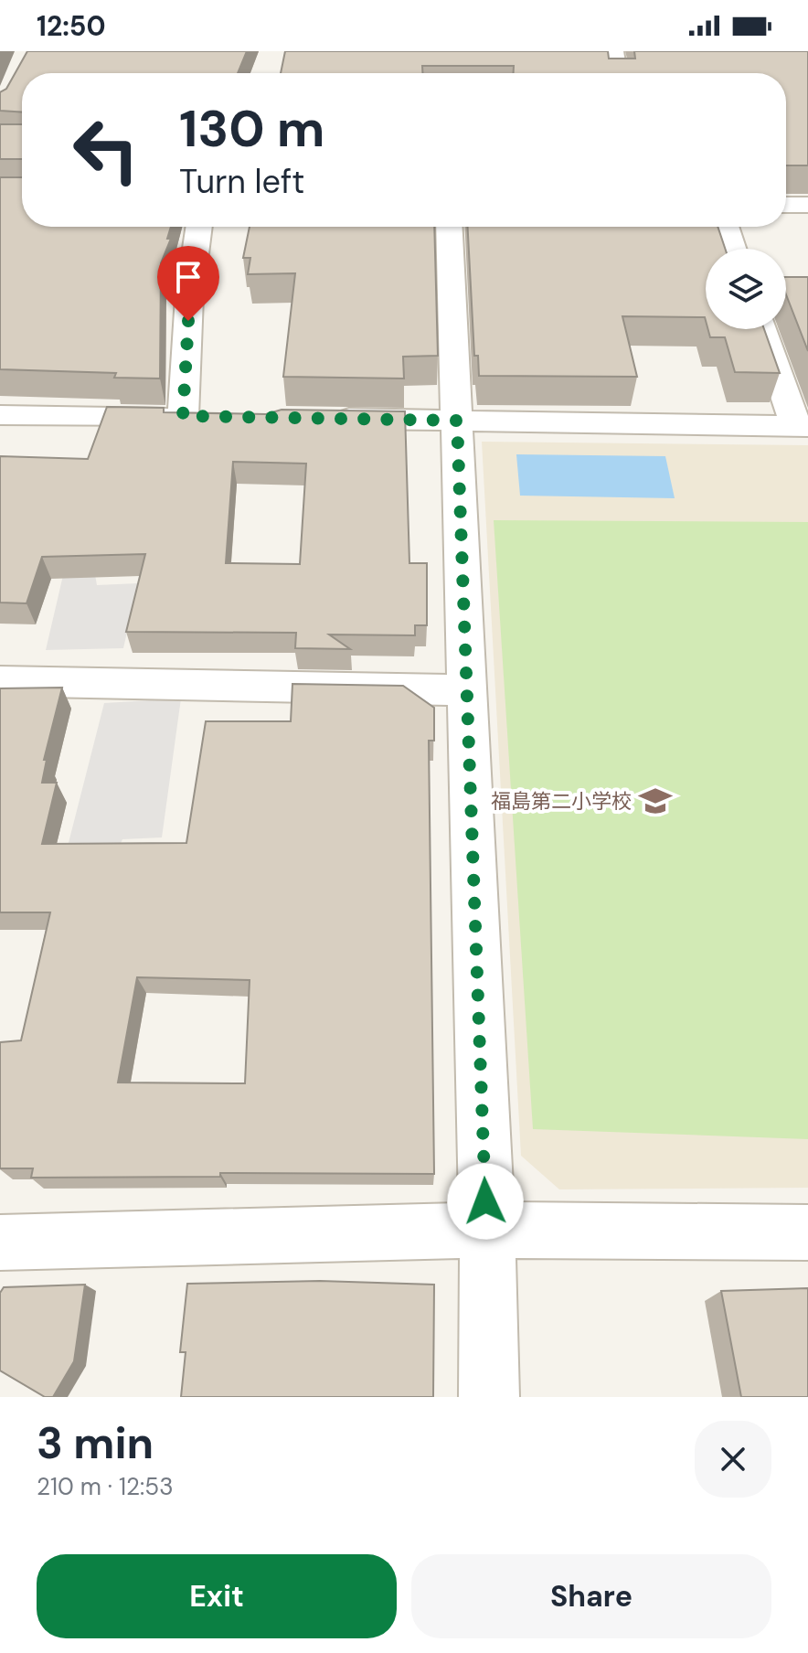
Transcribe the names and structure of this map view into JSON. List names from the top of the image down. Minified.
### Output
{"places":{"school or university":["福島第二小学校"]},"page":{"status":"12:50","turn":["130 m","Turn left"],"heading":["3 min","210 m · 12:53"],"buttons":["Exit","Share"]}}
